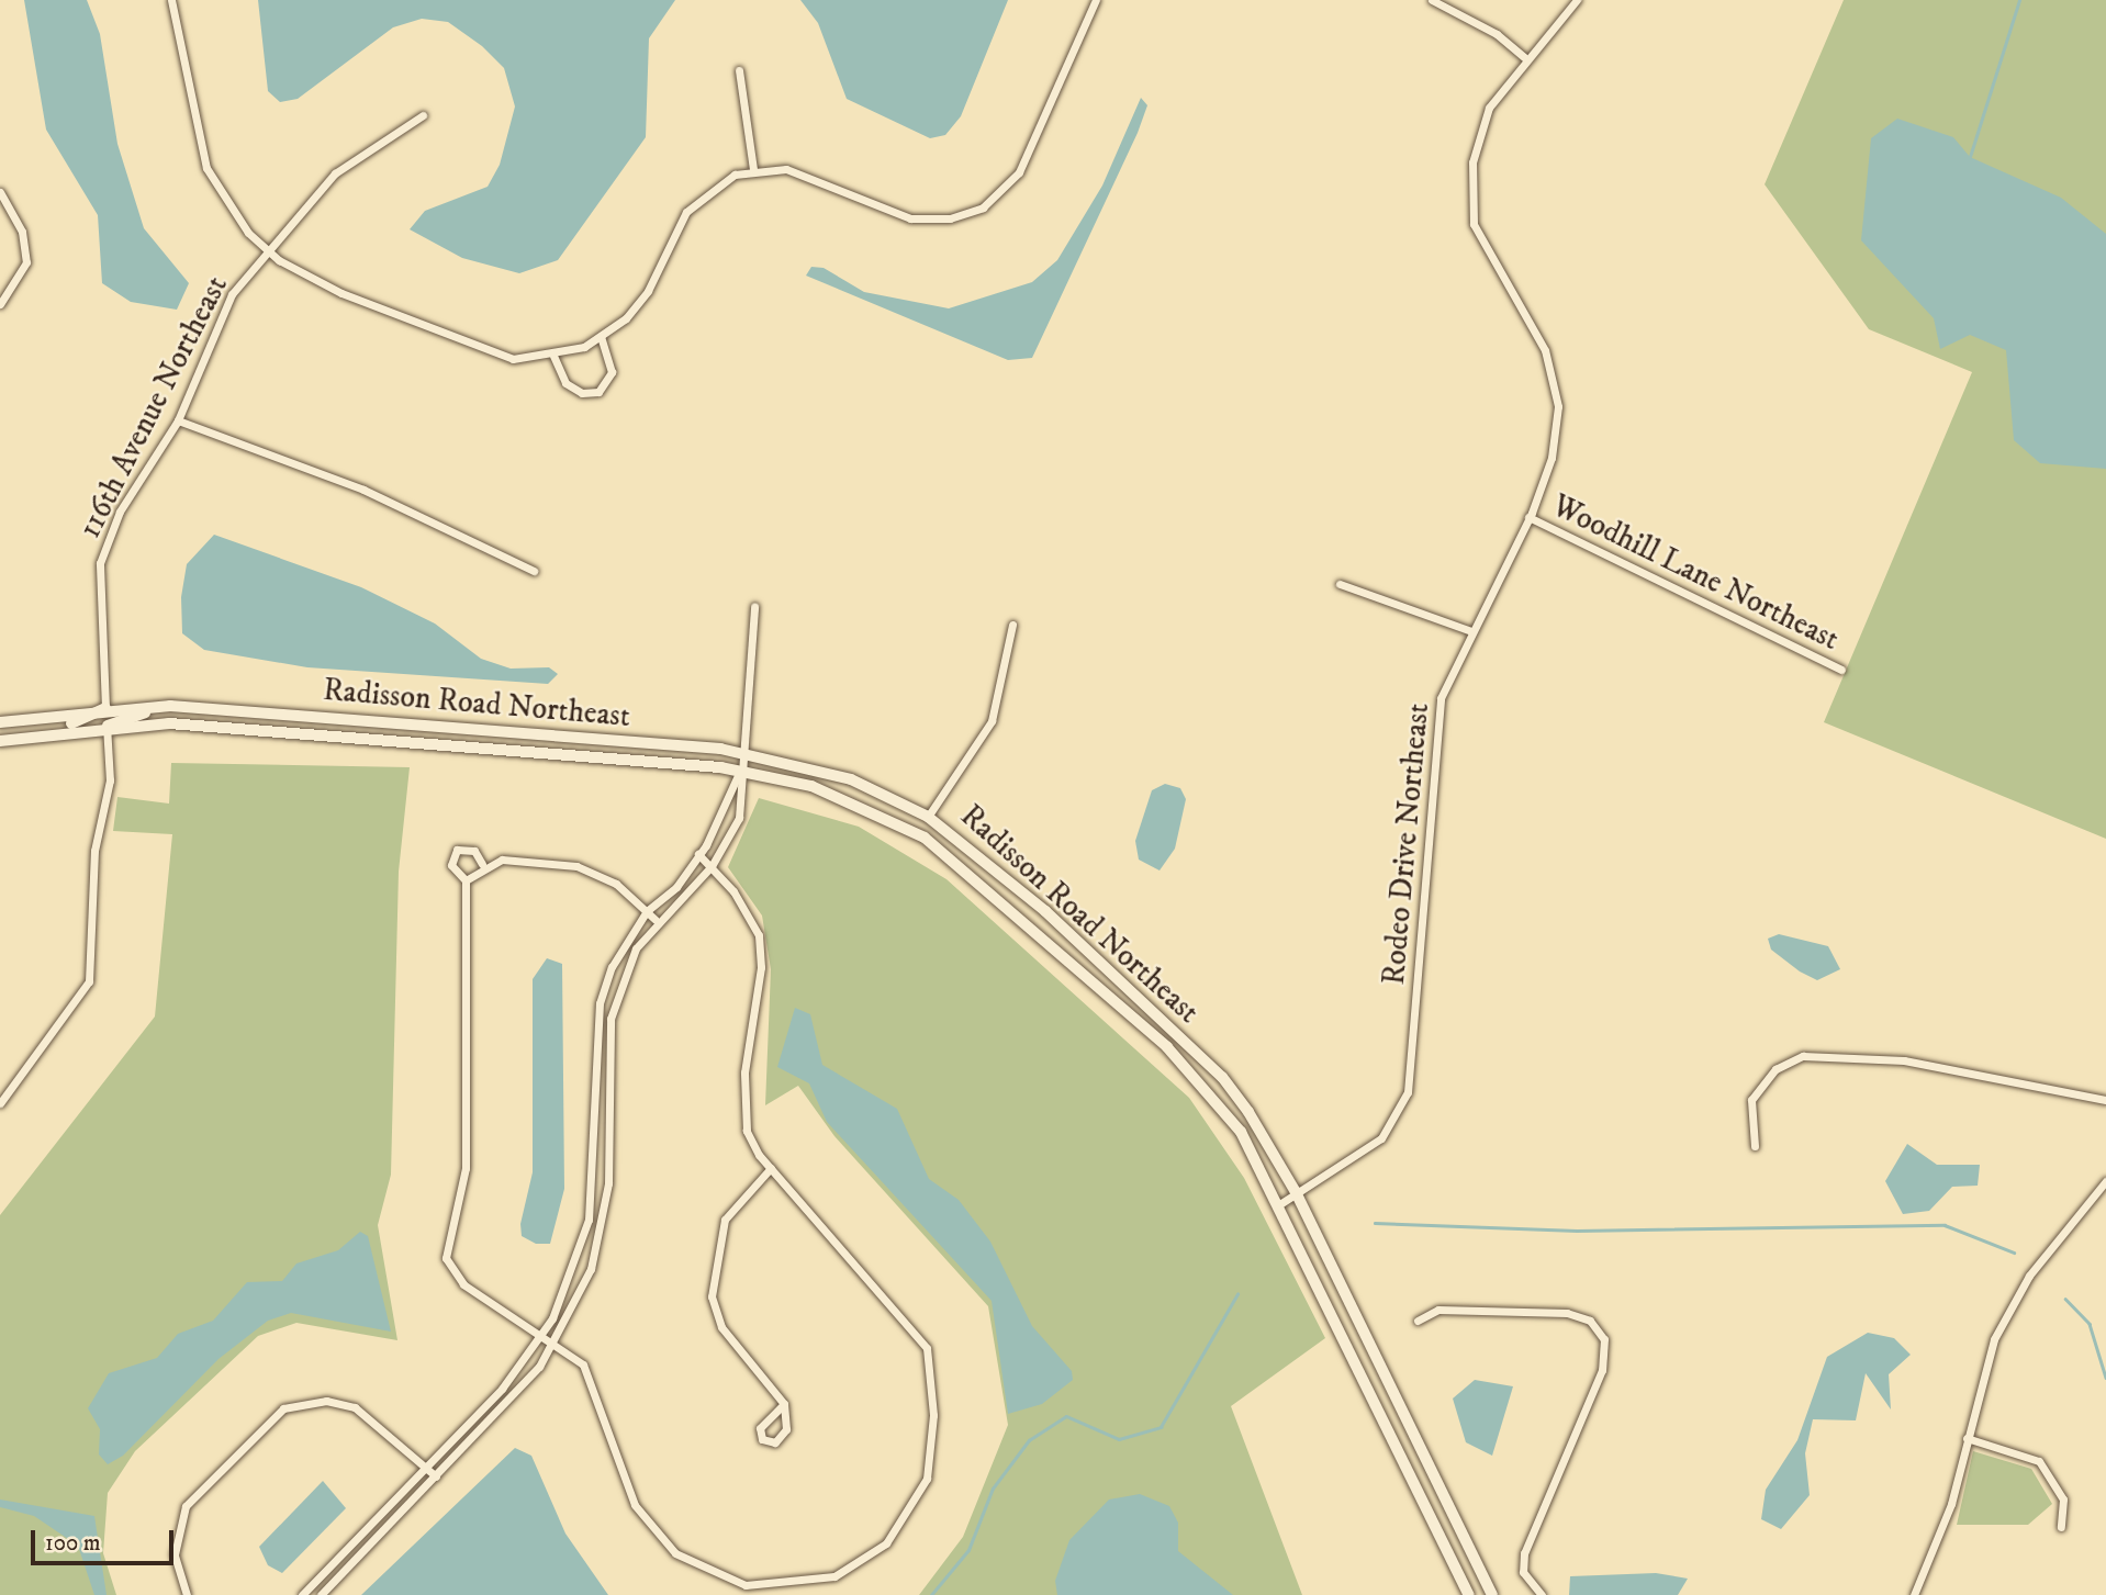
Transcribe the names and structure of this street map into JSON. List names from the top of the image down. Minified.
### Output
{"streets":{"main road":["Radisson Road Northeast"],"street":["116th Avenue Northeast","Woodhill Lane Northeast","Rodeo Drive Northeast"]},"crossings":[["116th Avenue Northeast","Radisson Road Northeast"],["Woodhill Lane Northeast","Rodeo Drive Northeast"],["Radisson Road Northeast","Rodeo Drive Northeast"]],"scale_bar":"100 m"}
